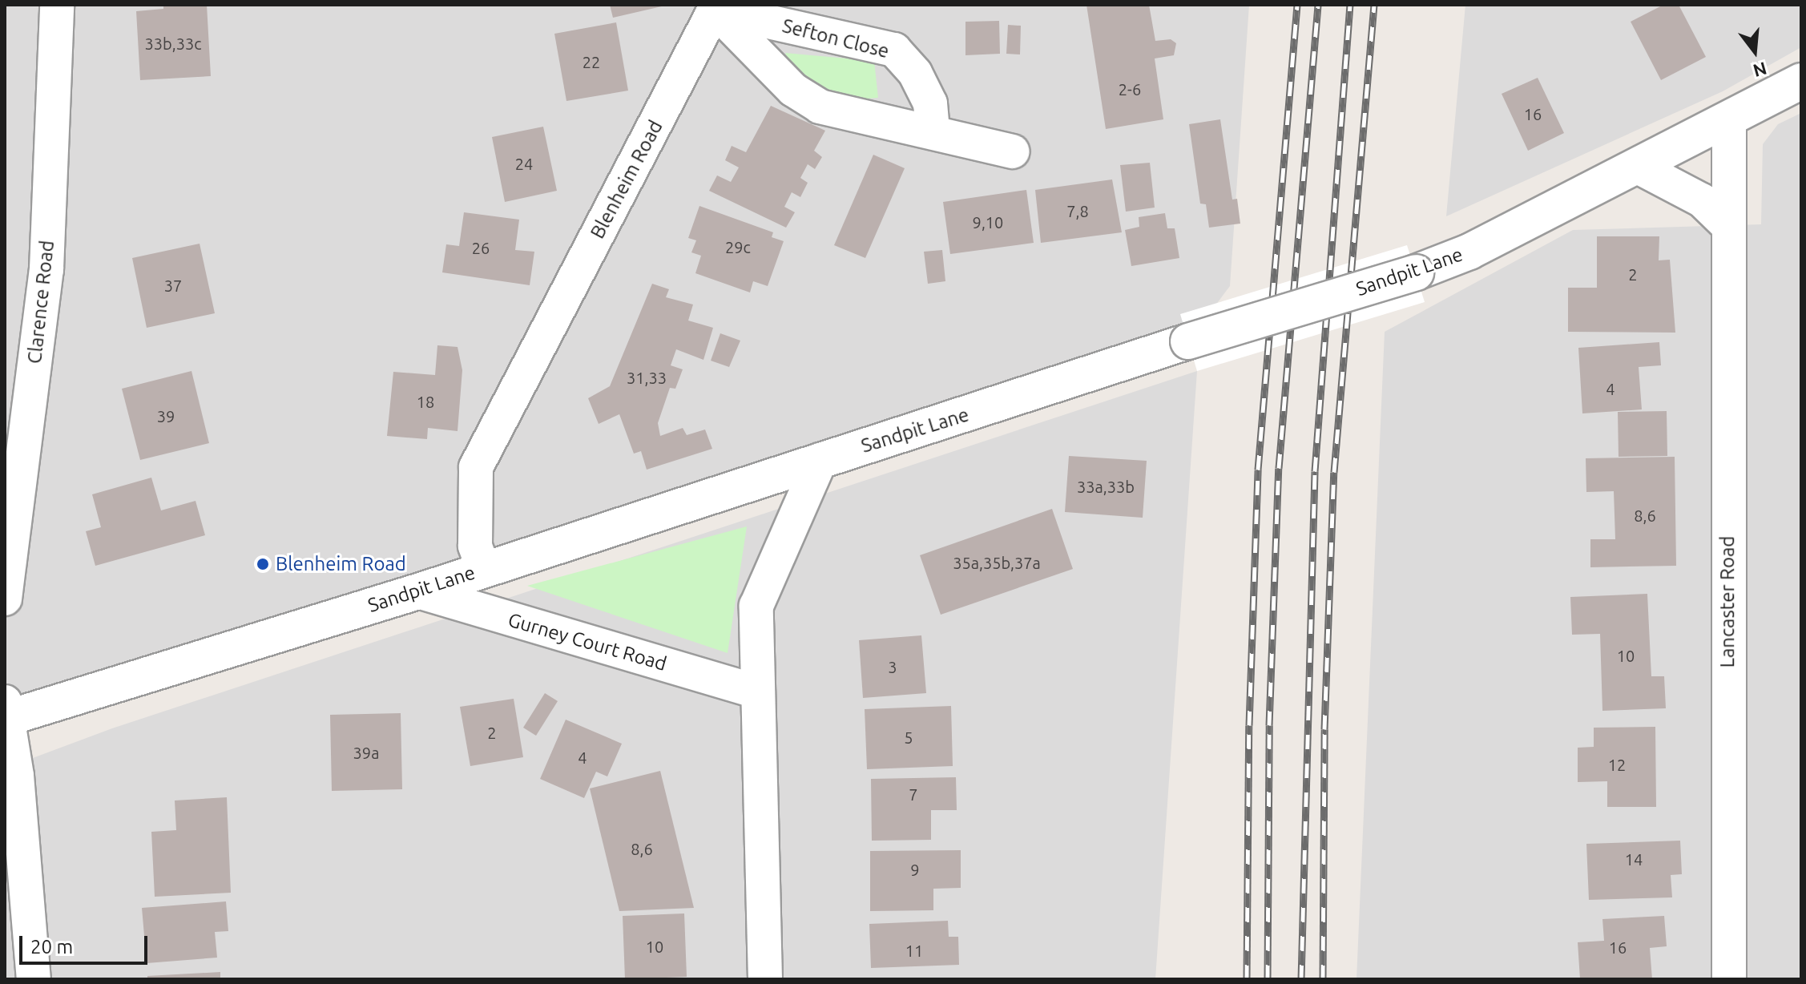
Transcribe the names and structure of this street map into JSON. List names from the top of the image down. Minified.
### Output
{"streets":{"street":["Sefton Close","Blenheim Road","Sandpit Lane","Clarence Road","Lancaster Road","Gurney Court Road"]},"crossings":[["Sefton Close","Blenheim Road"],["Blenheim Road","Sandpit Lane"],["Sandpit Lane","Lancaster Road"],["Sandpit Lane","Gurney Court Road"]],"places":["Blenheim Road"],"house_numbers":["33b,33c","22","2-6","16","24","7,8","9,10","29c","26","2","37","31,33","4","18","39","33a,33b","8,6","35a,35b,37a","10","3","2","5","39a","4","12","7","8,6","14","9","10","16","11"],"scale_bar":"20 m","north":"bottom"}
